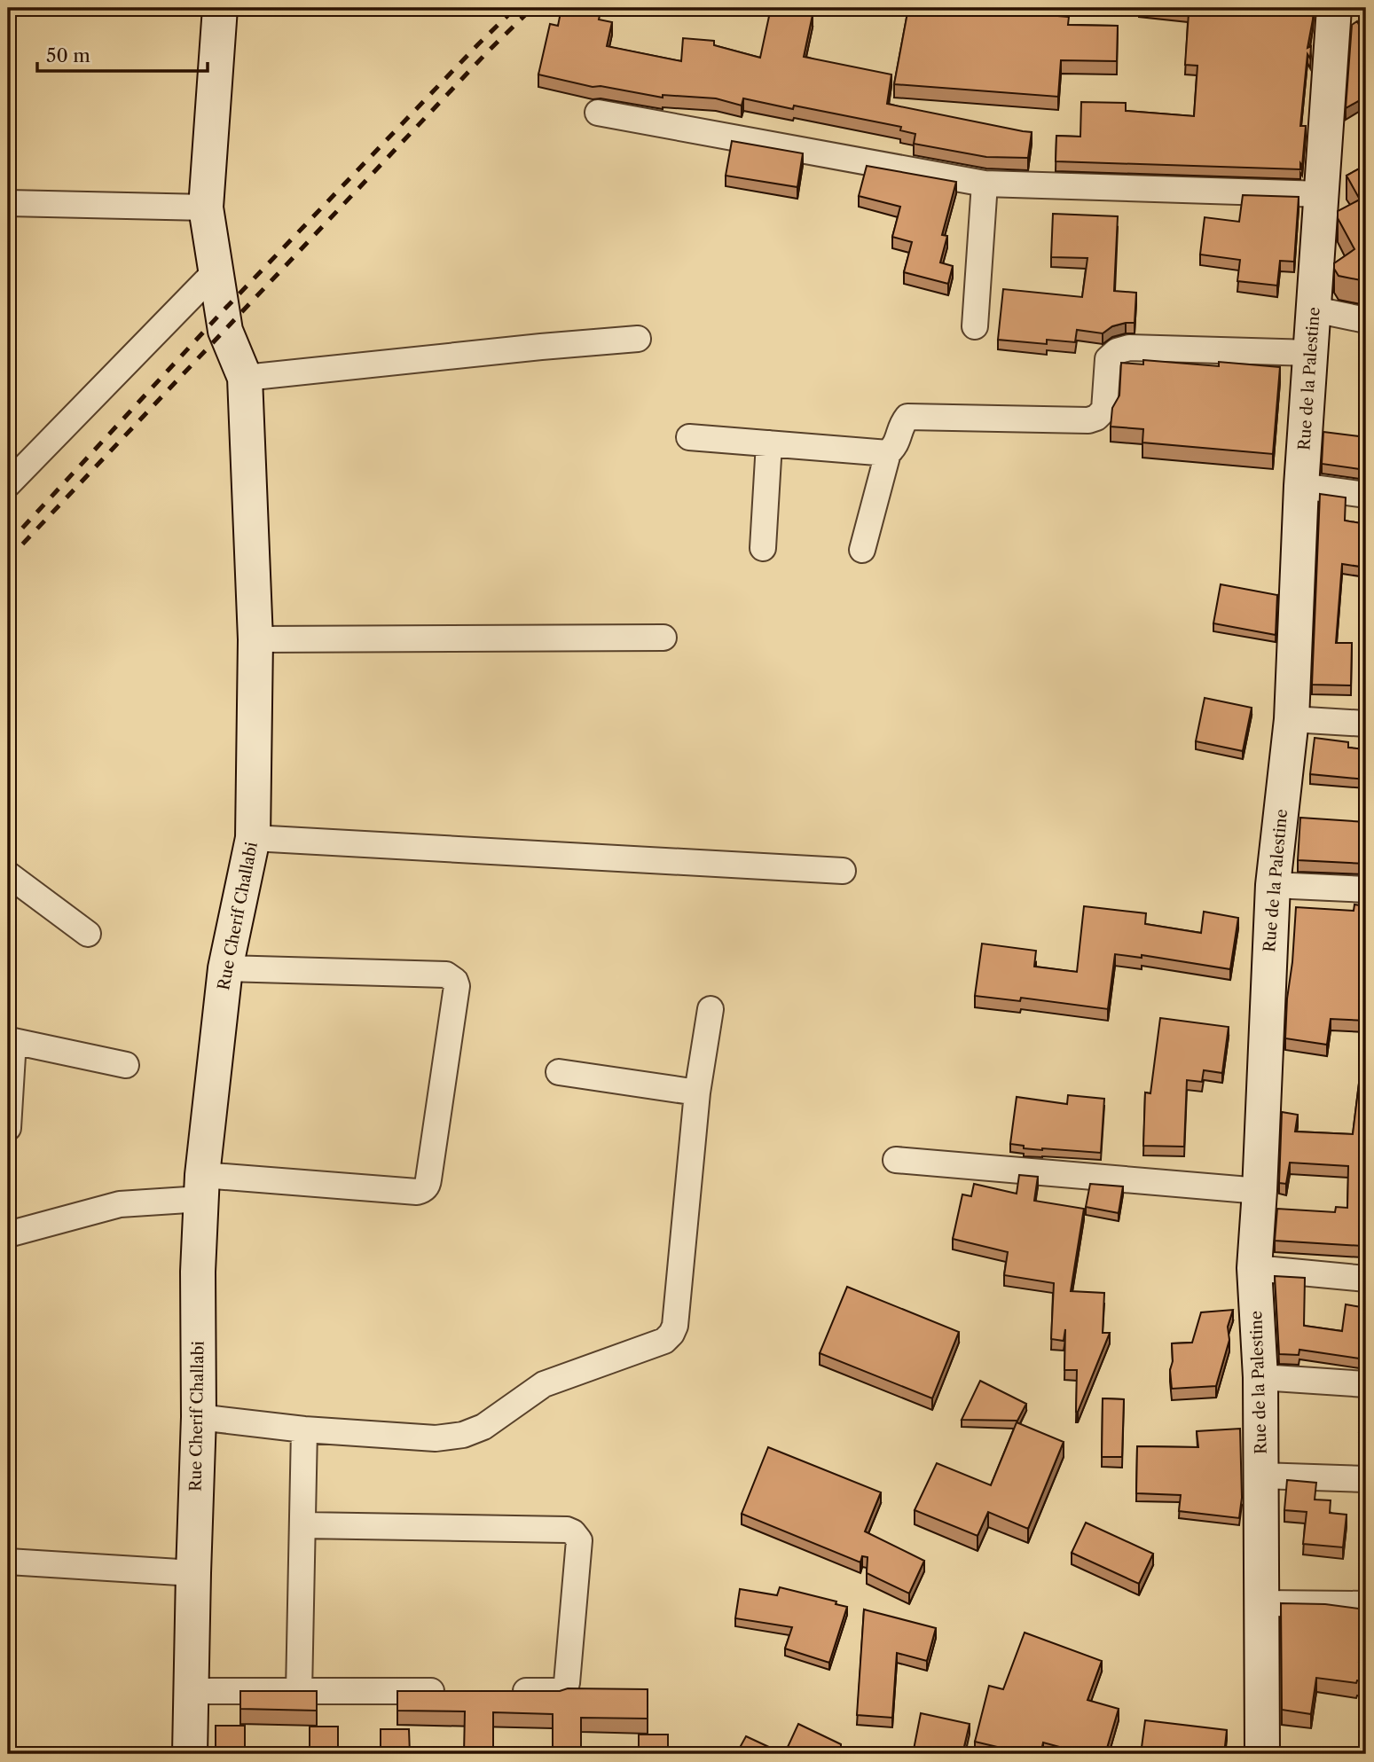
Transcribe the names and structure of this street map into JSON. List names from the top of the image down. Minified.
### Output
{"streets":{"street":["Rue de la Palestine","Rue Cherif Challabi"]},"scale_bar":"50 m"}
